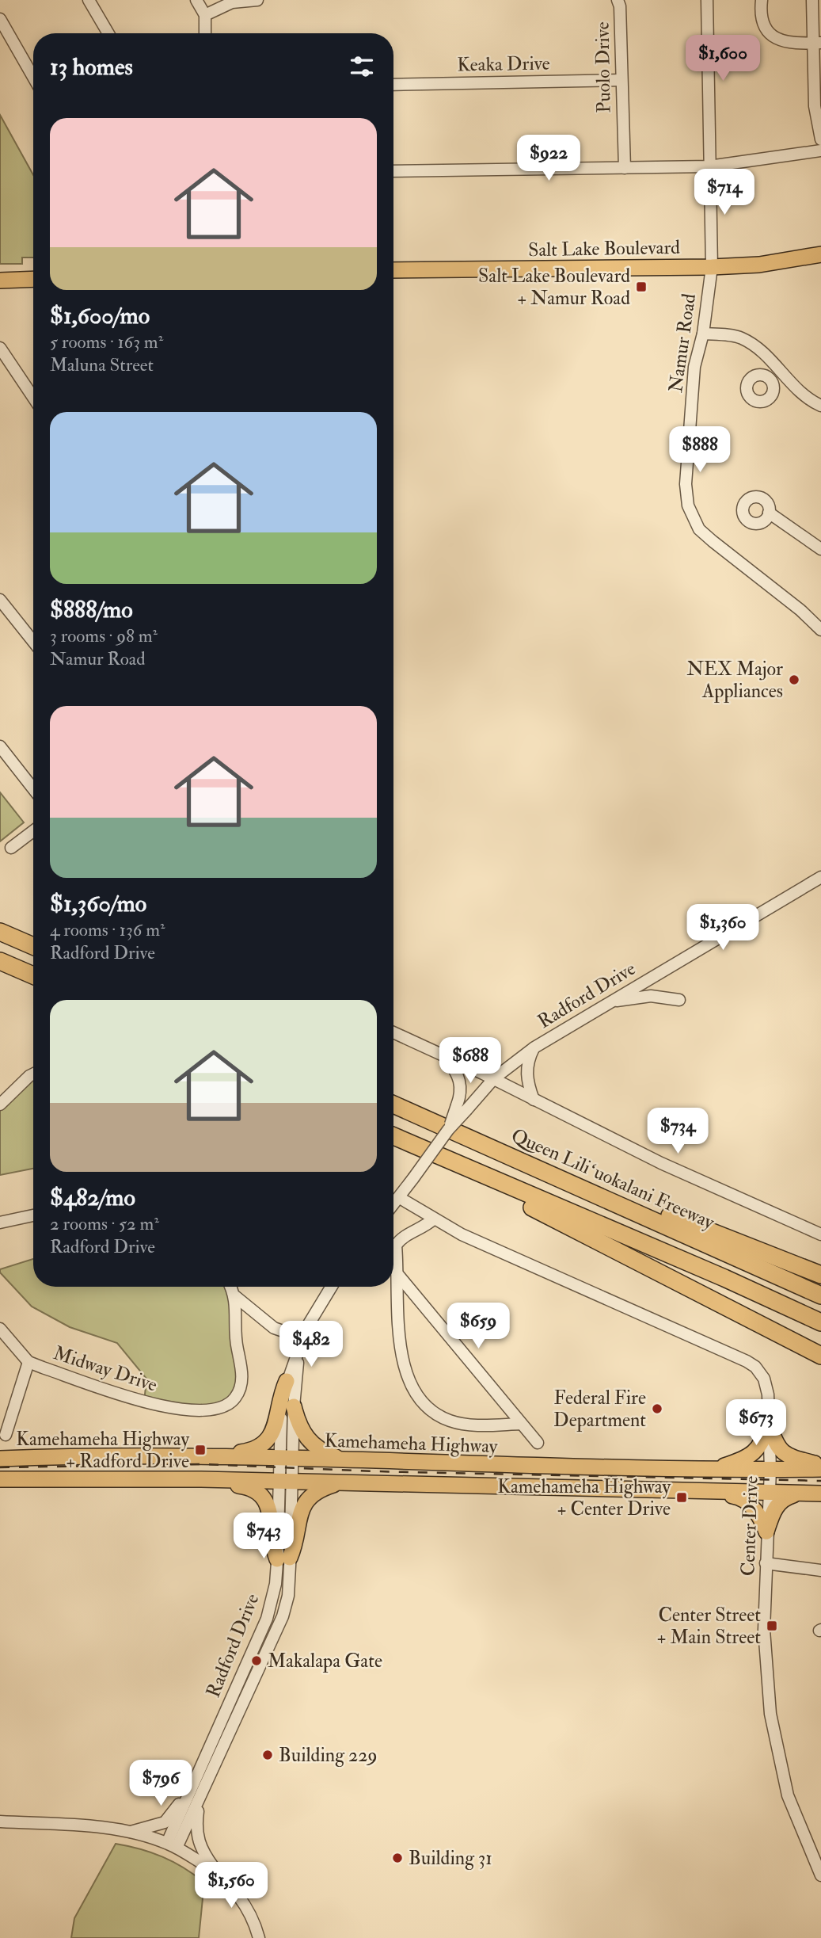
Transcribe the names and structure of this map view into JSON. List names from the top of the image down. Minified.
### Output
{"streets":{"highway":["Queen Liliʻuokalani Freeway"],"main road":["Salt Lake Boulevard","Kamehameha Highway"],"street":["Keaka Drive","Puolo Drive","Namur Road","Radford Drive","Midway Drive","Center Drive"]},"crossings":[["Keaka Drive","Puolo Drive"],["Salt Lake Boulevard","Namur Road"],["Radford Drive","Kamehameha Highway"],["Kamehameha Highway","Center Drive"]],"places":{"transit":["Salt Lake Boulevard + Namur Road","Kamehameha Highway + Radford Drive","Kamehameha Highway + Center Drive","Center Street + Main Street"],"other":["NEX Major Appliances","Federal Fire Department","Makalapa Gate","Building 229","Building 31"]},"page":{"heading":"13 homes","price":["$1,600","$922","$714","$888","$1,360","$688","$734","$659","$482","$673","$743","$796","$1,560"],"list":[{"name":"$1,600/mo","note":"5 rooms · 163 m² · Maluna Street"},{"name":"$888/mo","note":"3 rooms · 98 m² · Namur Road"},{"name":"$1,360/mo","note":"4 rooms · 136 m² · Radford Drive"},{"name":"$482/mo","note":"2 rooms · 52 m² · Radford Drive"}]}}
